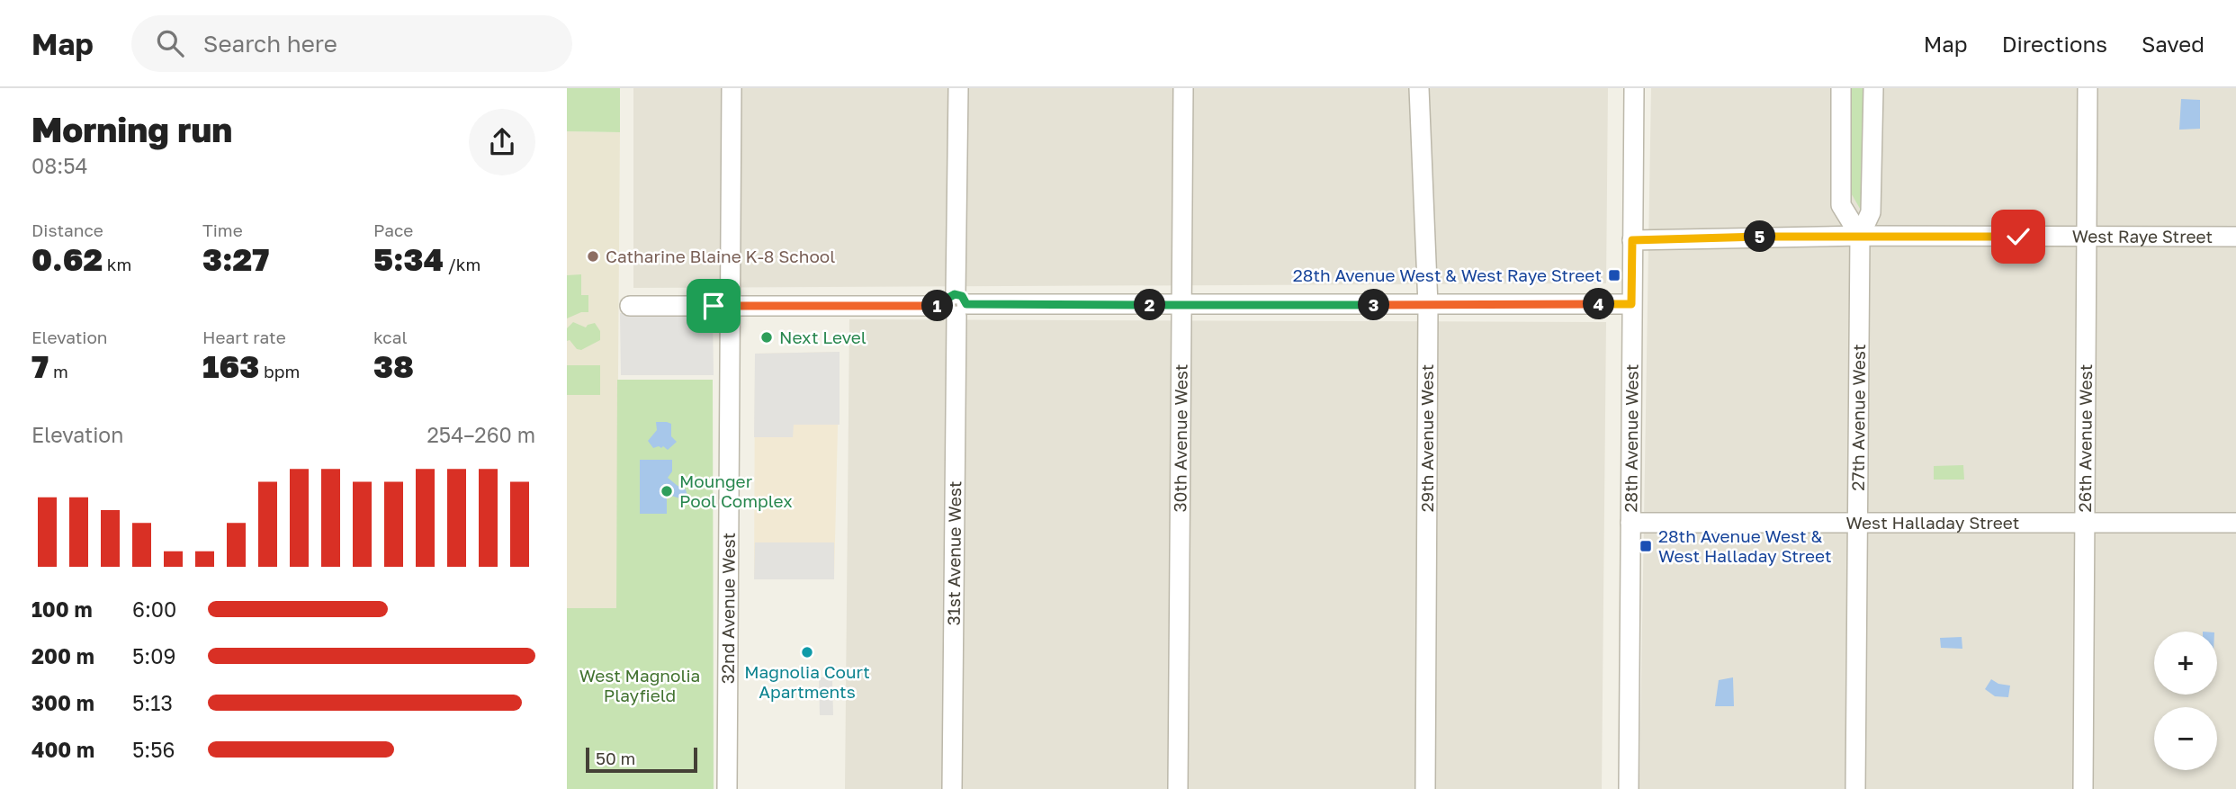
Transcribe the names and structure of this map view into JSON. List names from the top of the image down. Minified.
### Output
{"streets":{"street":["West Raye Street","27th Avenue West","30th Avenue West","29th Avenue West","28th Avenue West","26th Avenue West","West Halladay Street","31st Avenue West","32nd Avenue West"]},"crossings":[["West Raye Street","27th Avenue West"],["West Raye Street","28th Avenue West"],["West Raye Street","26th Avenue West"],["27th Avenue West","West Halladay Street"],["28th Avenue West","West Halladay Street"],["26th Avenue West","West Halladay Street"]],"parks":["West Magnolia Playfield"],"places":{"other":["Catharine Blaine K-8 School","Next Level","Mounger Pool Complex","Magnolia Court Apartments"],"transit":["28th Avenue West & West Raye Street","28th Avenue West & West Halladay Street"]},"scale_bar":"50 m","page":{"header":"Map","search":"Search here","nav":["Map","Directions","Saved"],"heading":["Morning run","08:54"],"stats":[["Distance","0.62 km"],["Time","3:27"],["Pace","5:34 /km"],["Elevation","7 m"],["Heart rate","163 bpm"],["kcal","38"]],"pins":["5","4","2","3","1"],"chart":["Elevation","254–260 m"],"list":[{"name":"100 m","note":"6:00"},{"name":"200 m","note":"5:09"},{"name":"300 m","note":"5:13"},{"name":"400 m","note":"5:56"}],"map_buttons":["+","−"],"scale":"50 m"}}
